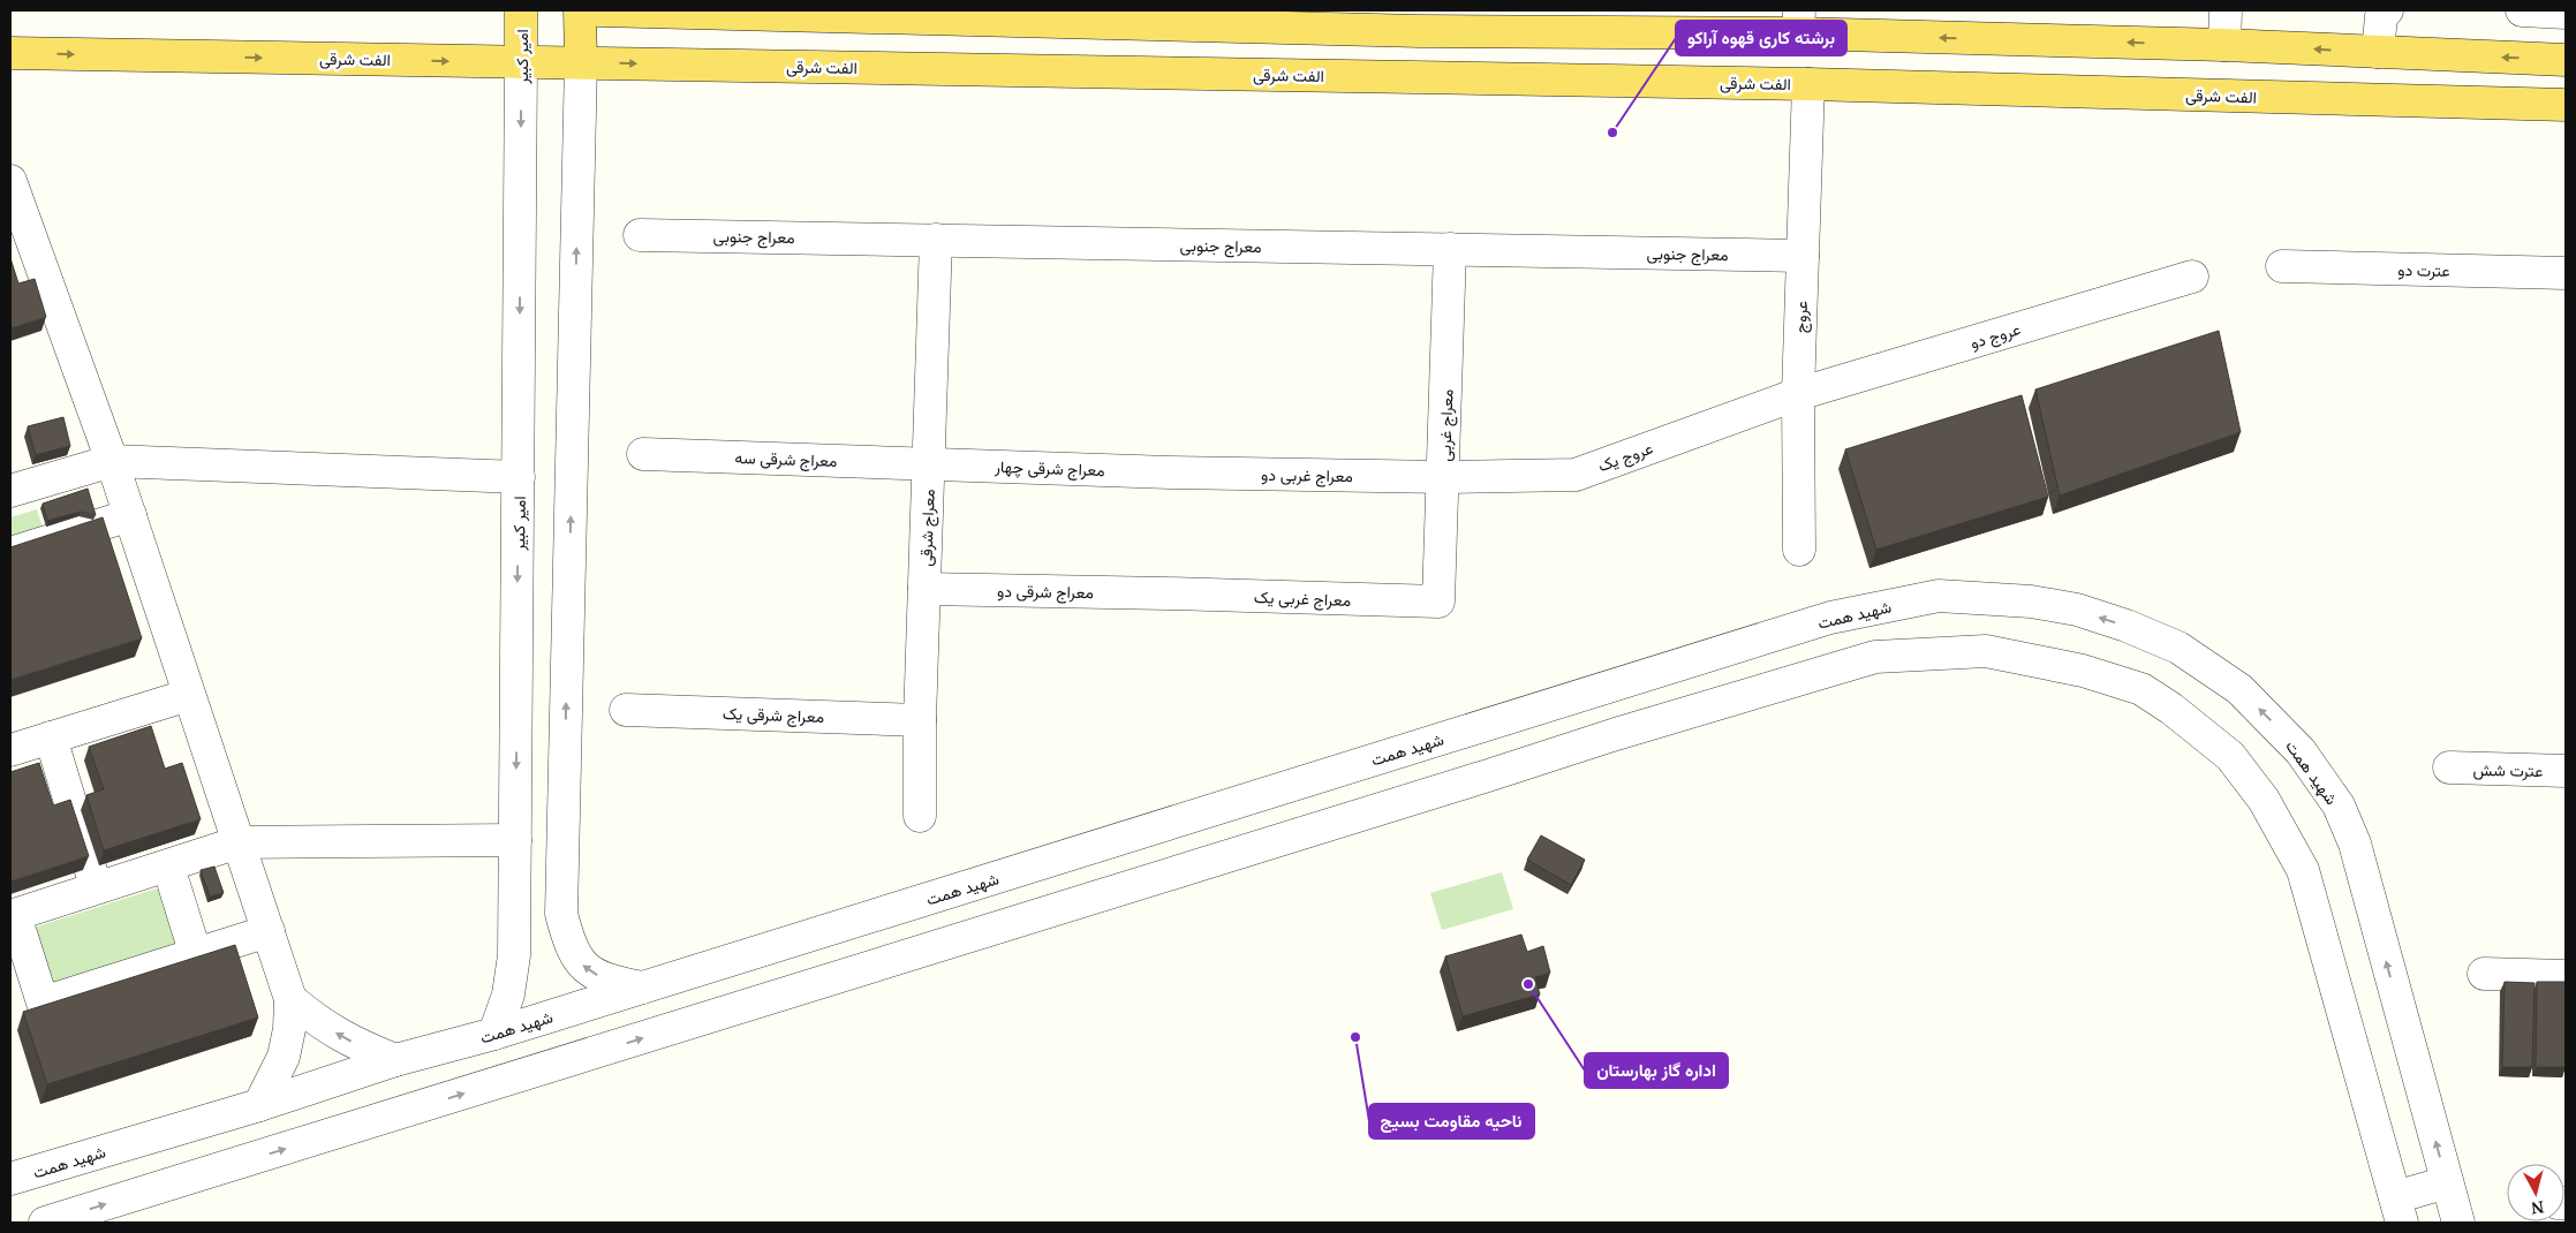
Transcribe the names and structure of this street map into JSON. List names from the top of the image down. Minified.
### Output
{"streets":{"main road":["امیر کبیر","الفت شرقی"],"street":["معراج جنوبی","عترت دو","عروج","عروج دو","معراج غربی","عروج یک","معراج شرقی سه","معراج شرقی چهار","معراج غربی دو","معراج شرقی","معراج شرقی دو","معراج غربی یک","شهید همت","معراج شرقی یک","عترت شش"]},"crossings":[["امیر کبیر","الفت شرقی"],["امیر کبیر","شهید همت"],["الفت شرقی","عروج"],["معراج جنوبی","عروج"],["معراج جنوبی","معراج غربی"],["معراج جنوبی","معراج شرقی"],["عروج","عروج دو"],["عروج","عروج یک"],["عروج دو","عروج یک"],["معراج غربی","عروج یک"],["معراج غربی","معراج غربی دو"],["معراج غربی","معراج غربی یک"],["عروج یک","معراج غربی دو"],["معراج شرقی سه","معراج شرقی چهار"],["معراج شرقی سه","معراج شرقی"],["معراج شرقی چهار","معراج غربی دو"],["معراج شرقی چهار","معراج شرقی"],["معراج شرقی","معراج شرقی دو"],["معراج شرقی","معراج شرقی یک"],["معراج شرقی دو","معراج غربی یک"]],"one_way":["امیر کبیر","شهید همت"],"places":["برشته کاری قهوه آراکو","اداره گاز بهارستان","ناحیه مقاومت بسیج"],"north":"bottom"}
